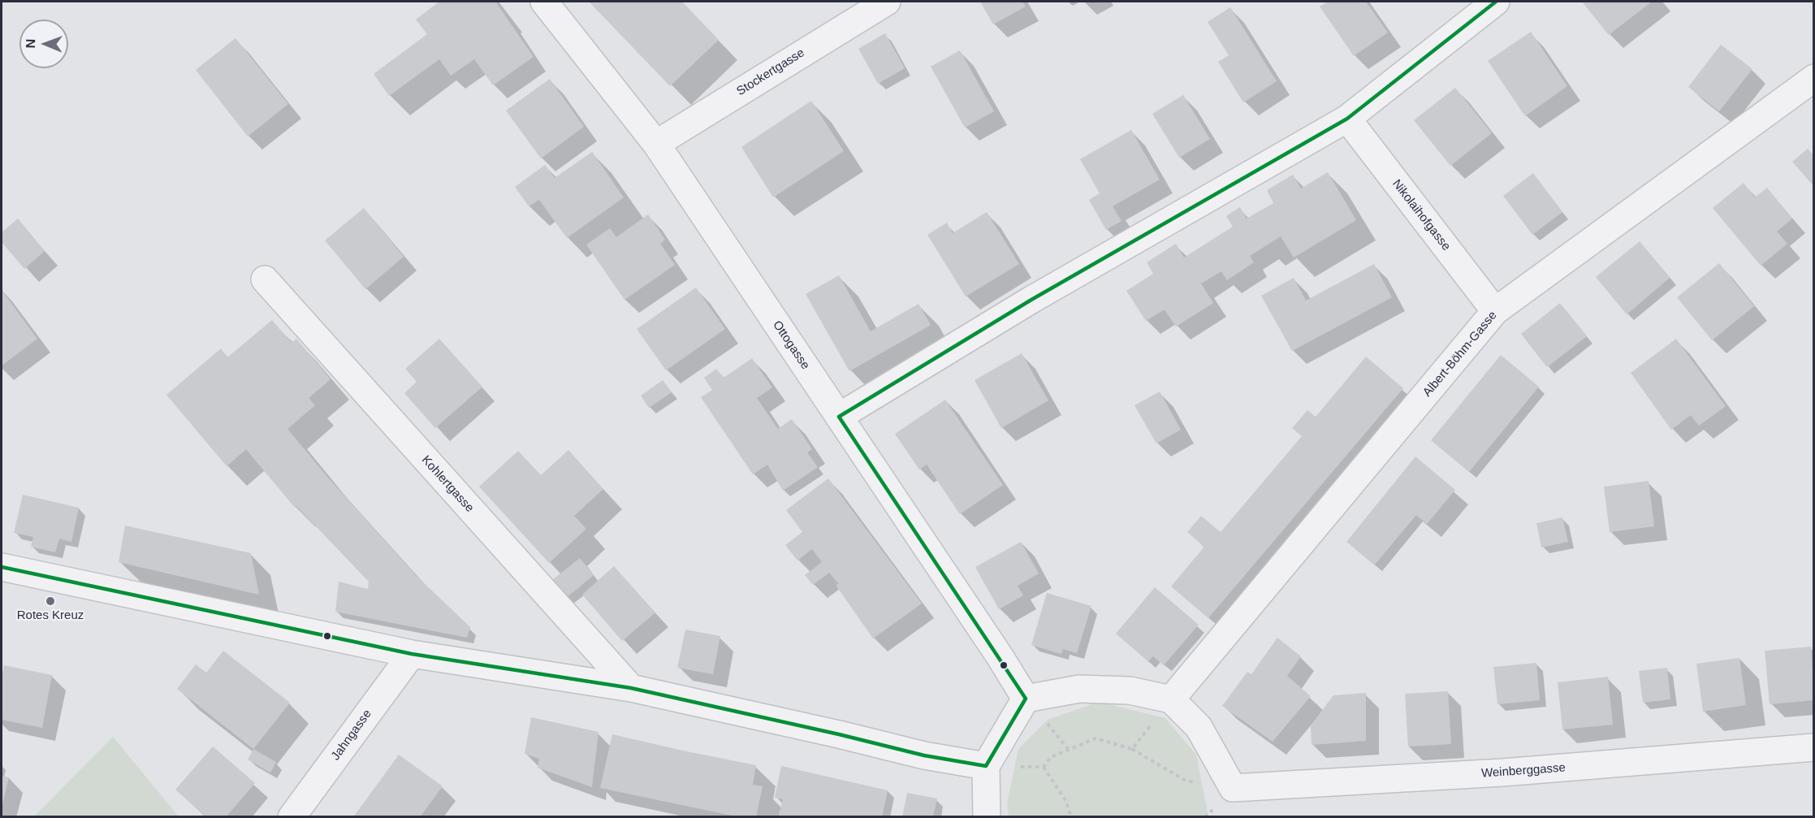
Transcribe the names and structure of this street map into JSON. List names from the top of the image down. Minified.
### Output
{"streets":{"street":["Stockertgasse","Nikolaihofgasse","Ottogasse","Albert-Böhm-Gasse","Kohlertgasse","Jahngasse","Weinberggasse"]},"crossings":[["Stockertgasse","Ottogasse"],["Nikolaihofgasse","Albert-Böhm-Gasse"]],"places":["Rotes Kreuz"],"north":"left"}
